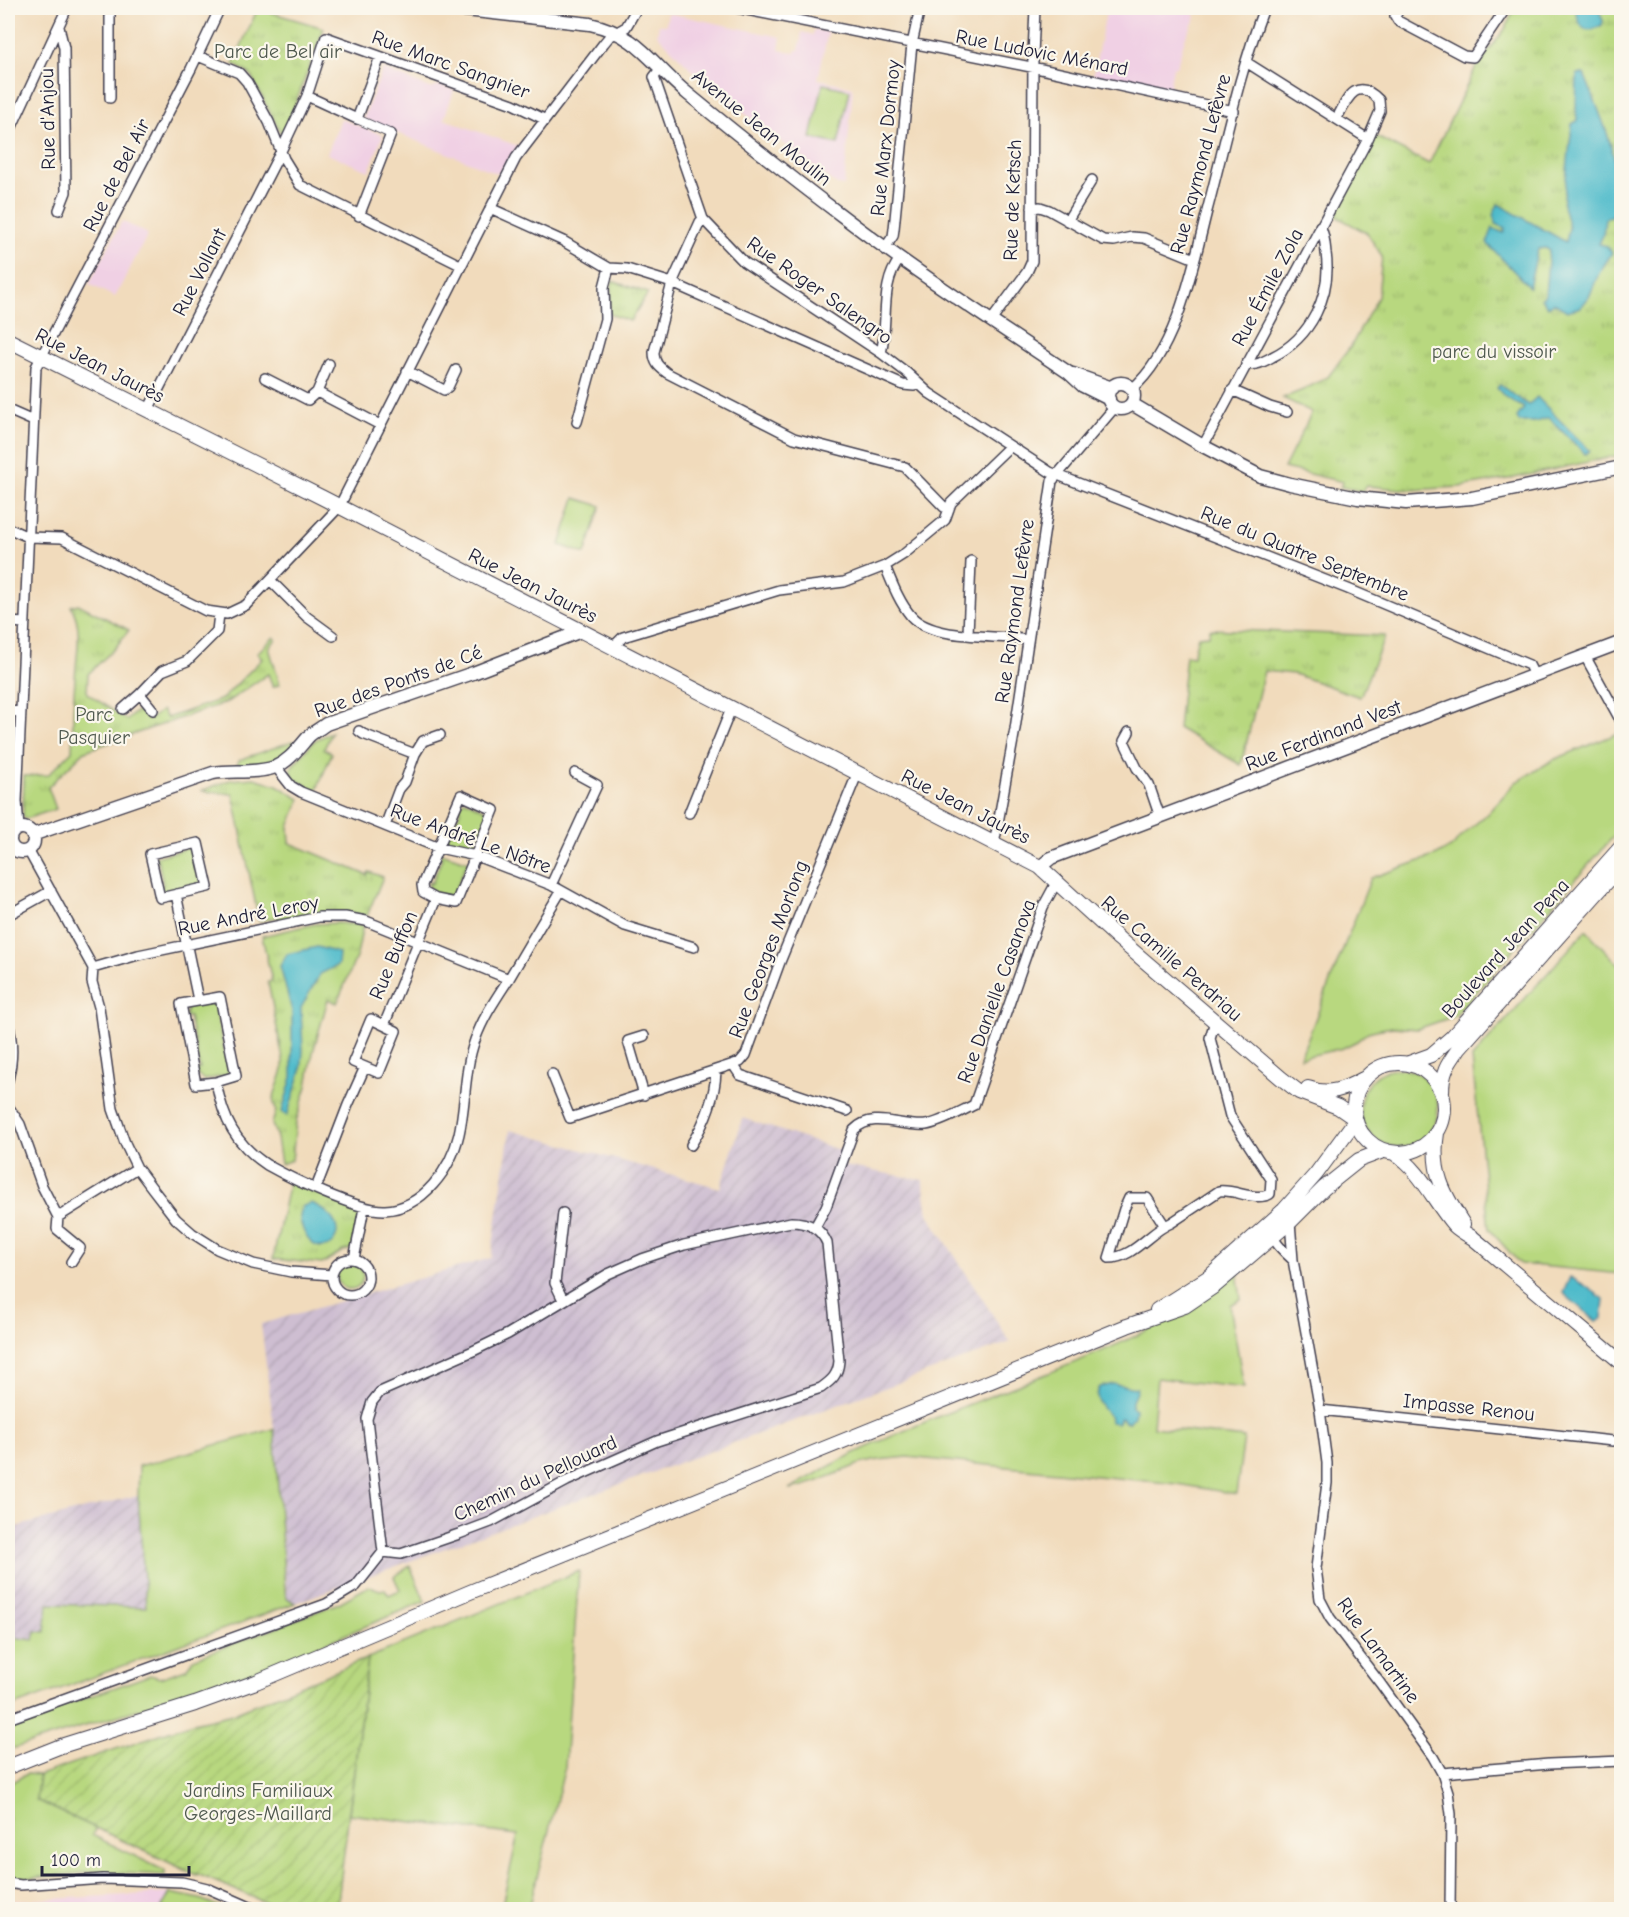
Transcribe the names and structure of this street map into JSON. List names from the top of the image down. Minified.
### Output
{"streets":{"main road":["Rue Jean Jaurès","Boulevard Jean Pena","Rue Camille Perdriau"],"street":["Rue Ludovic Ménard","Rue Marc Sangnier","Rue d'Anjou","Avenue Jean Moulin","Rue Marx Dormoy","Rue Raymond Lefèvre","Rue de Bel Air","Rue de Ketsch","Rue Vollant","Rue Émile Zola","Rue Roger Salengro","Rue du Quatre Septembre","Rue des Ponts de Cé","Rue Ferdinand Vest","Rue André Le Nôtre","Rue André Leroy","Rue Georges Morlong","Rue Buffon","Rue Danielle Casanova","Impasse Renou","Chemin du Pellouard","Rue Lamartine"]},"crossings":[["Rue Ludovic Ménard","Rue Marx Dormoy"],["Rue Ludovic Ménard","Rue Raymond Lefèvre"],["Rue Ludovic Ménard","Rue de Ketsch"],["Rue Marc Sangnier","Rue Vollant"],["Avenue Jean Moulin","Rue Marx Dormoy"],["Avenue Jean Moulin","Rue Raymond Lefèvre"],["Avenue Jean Moulin","Rue de Ketsch"],["Avenue Jean Moulin","Rue Roger Salengro"],["Rue Raymond Lefèvre","Rue Roger Salengro"],["Rue Raymond Lefèvre","Rue Jean Jaurès"],["Rue Raymond Lefèvre","Rue du Quatre Septembre"],["Rue de Bel Air","Rue Jean Jaurès"],["Rue Vollant","Rue Jean Jaurès"],["Rue Roger Salengro","Rue du Quatre Septembre"],["Rue Jean Jaurès","Rue des Ponts de Cé"],["Rue Jean Jaurès","Rue Ferdinand Vest"],["Rue Jean Jaurès","Rue Georges Morlong"],["Rue Jean Jaurès","Rue Camille Perdriau"],["Rue du Quatre Septembre","Rue Ferdinand Vest"],["Rue des Ponts de Cé","Rue André Le Nôtre"],["Rue Ferdinand Vest","Rue Camille Perdriau"],["Rue André Le Nôtre","Rue Buffon"],["Rue André Leroy","Rue Buffon"],["Boulevard Jean Pena","Rue Camille Perdriau"],["Rue Camille Perdriau","Rue Danielle Casanova"],["Rue Danielle Casanova","Chemin du Pellouard"],["Impasse Renou","Rue Lamartine"]],"parks":["Parc de Bel air","parc du vissoir","Parc Pasquier","Jardins Familiaux Georges-Maillard"],"scale_bar":"100 m"}
